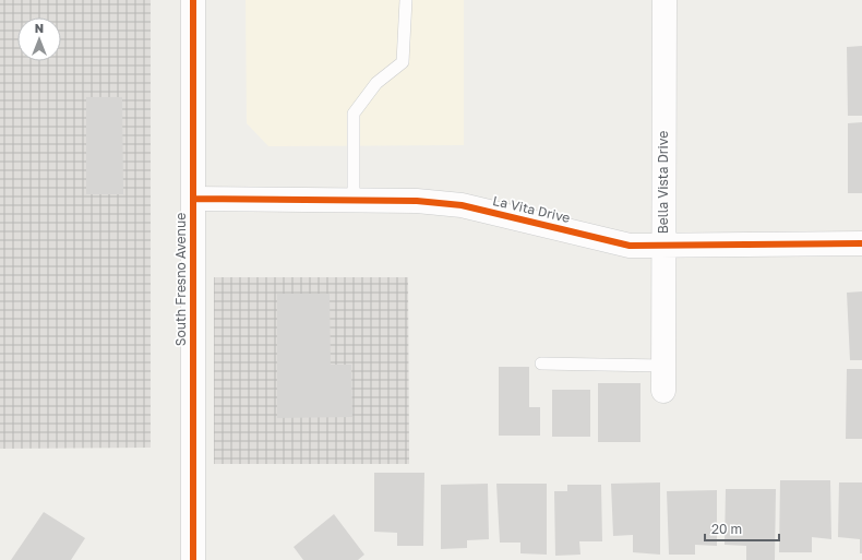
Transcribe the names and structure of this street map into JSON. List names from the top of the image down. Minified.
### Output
{"streets":{"street":["Bella Vista Drive","La Vita Drive","South Fresno Avenue"]},"crossings":[["Bella Vista Drive","La Vita Drive"],["La Vita Drive","South Fresno Avenue"]],"scale_bar":"20 m","north":"top"}
